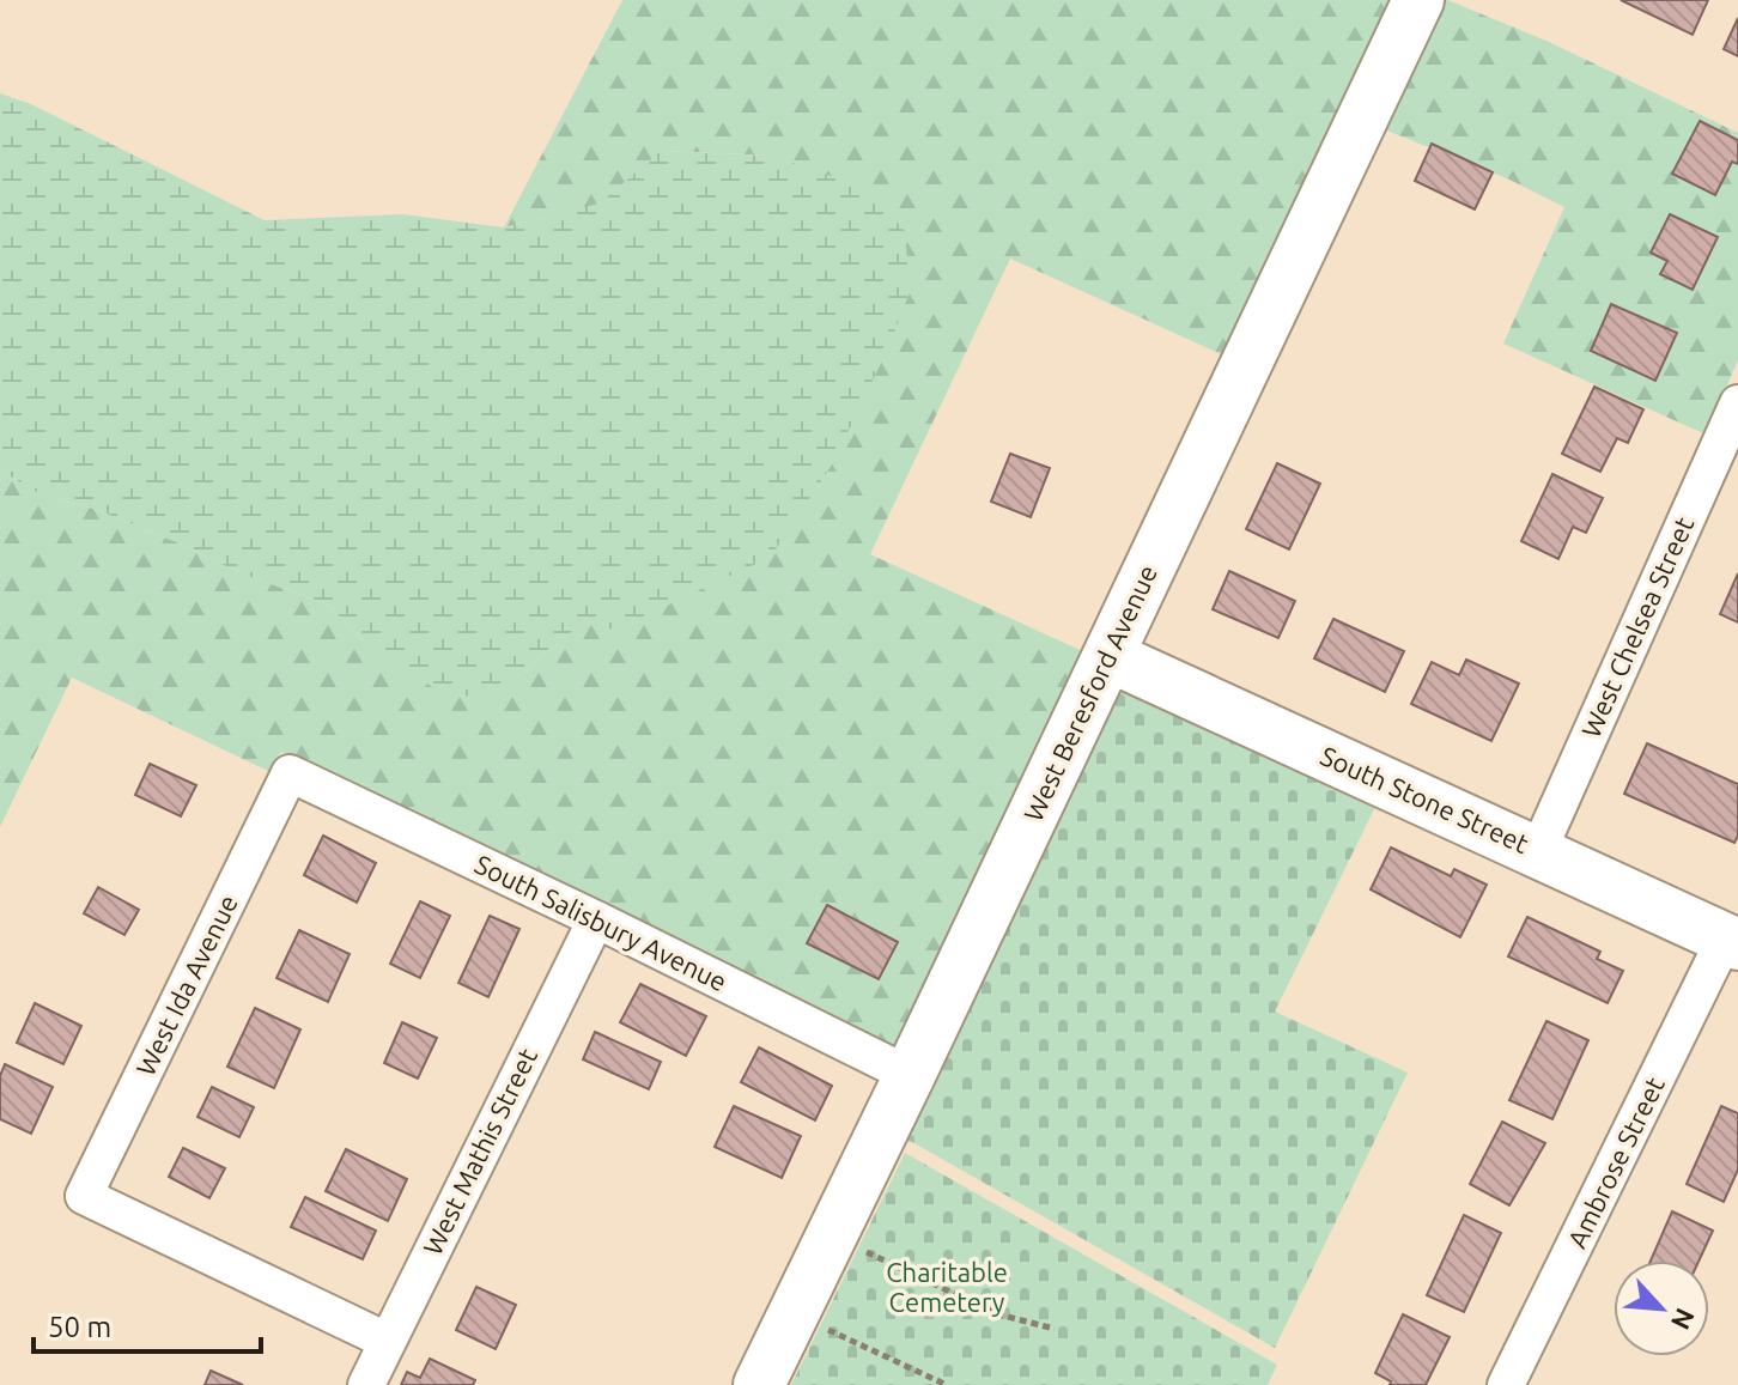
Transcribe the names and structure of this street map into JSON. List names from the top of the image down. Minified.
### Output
{"streets":{"street":["West Chelsea Street","West Beresford Avenue","South Stone Street","South Salisbury Avenue","West Ida Avenue","West Mathis Street","Ambrose Street"]},"crossings":[["West Chelsea Street","South Stone Street"],["West Beresford Avenue","South Stone Street"],["West Beresford Avenue","South Salisbury Avenue"],["South Stone Street","Ambrose Street"],["South Salisbury Avenue","West Ida Avenue"],["South Salisbury Avenue","West Mathis Street"],["West Ida Avenue","West Mathis Street"]],"parks":["Charitable Cemetery"],"scale_bar":"50 m","north":"bottom right"}
